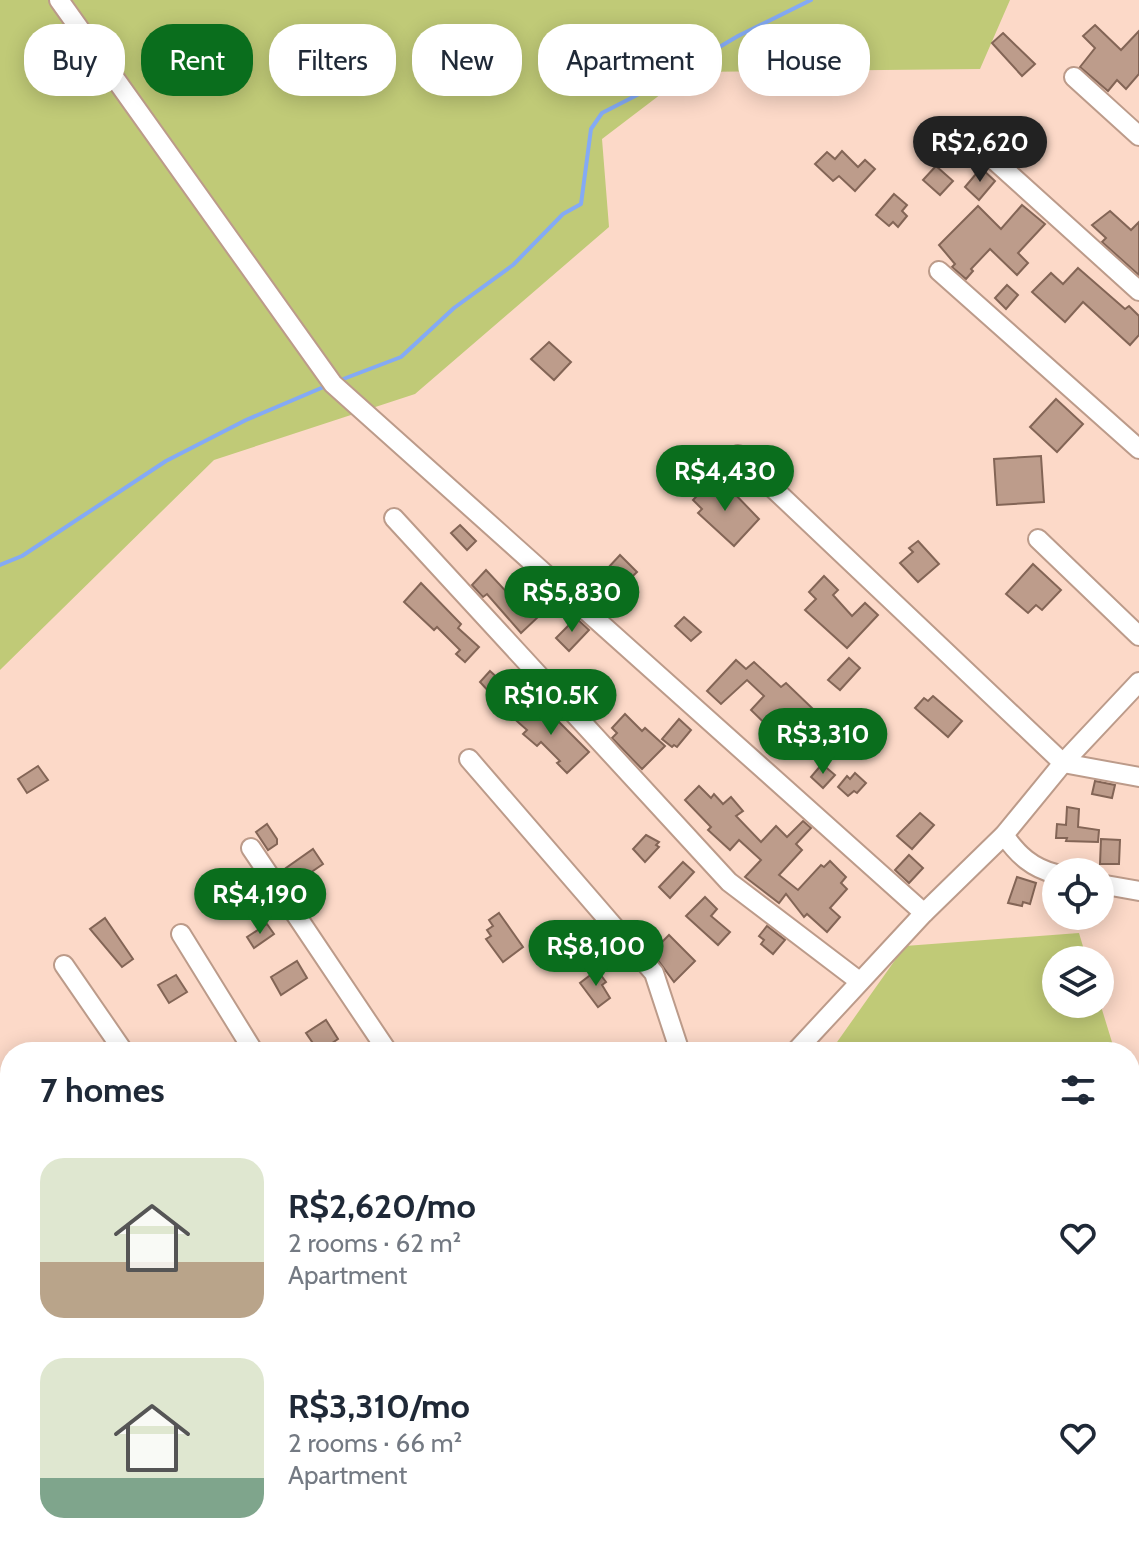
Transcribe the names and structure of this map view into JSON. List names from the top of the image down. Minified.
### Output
{"page":{"chip":["Buy","Rent","Filters","New","Apartment","House"],"price":["R$2,620","R$4,430","R$5,830","R$10.5K","R$3,310","R$4,190","R$8,100"],"heading":"7 homes","list":[{"name":"R$2,620/mo","note":"2 rooms · 62 m² · Apartment"},{"name":"R$3,310/mo","note":"2 rooms · 66 m² · Apartment"}]}}
